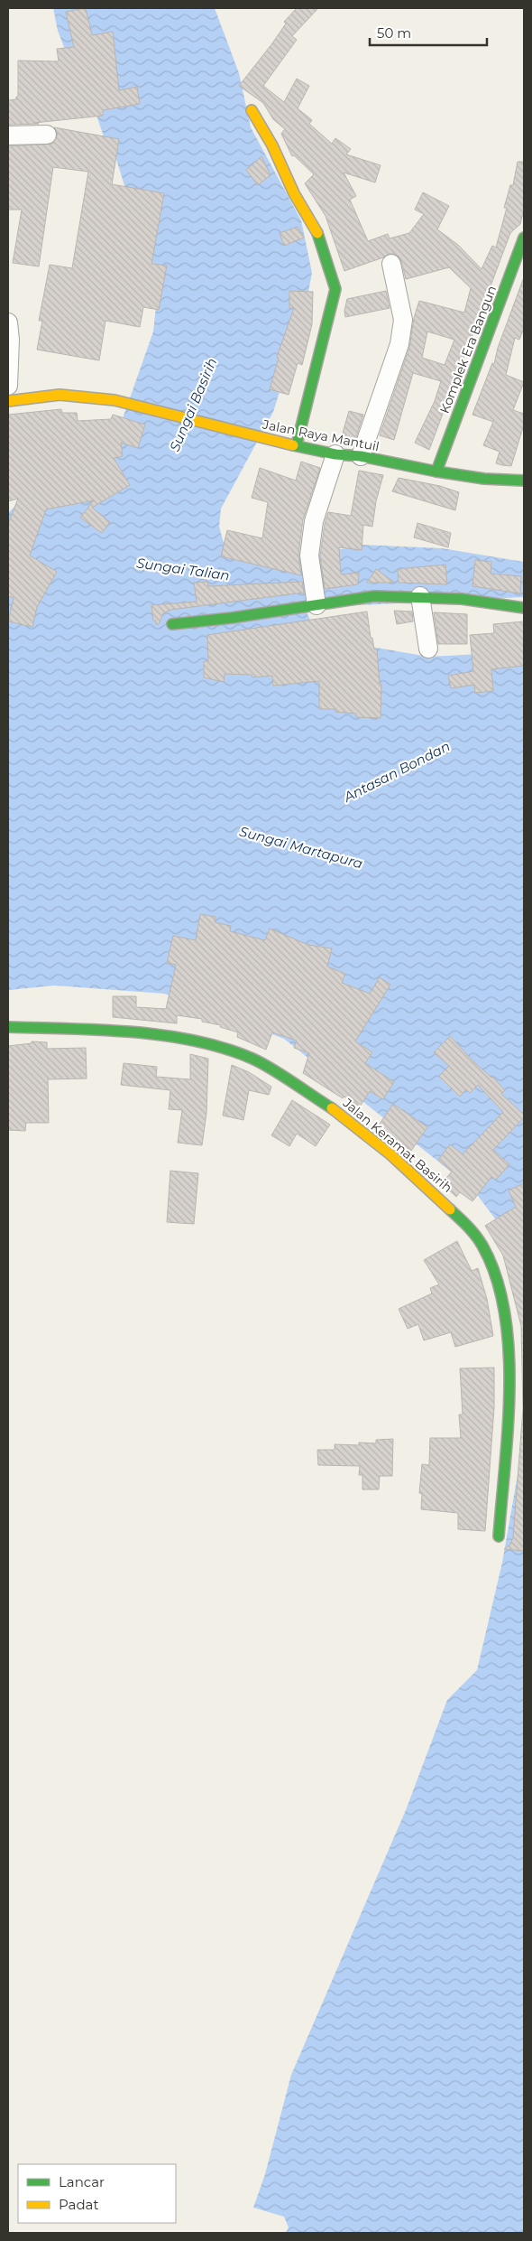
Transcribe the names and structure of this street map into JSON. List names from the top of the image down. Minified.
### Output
{"streets":{"street":["Komplek Era Bangun","Jalan Raya Mantuil","Jalan Keramat Basirih"]},"crossings":[["Komplek Era Bangun","Jalan Raya Mantuil"]],"water":["Sungai Basirih","Sungai Talian","Antasan Bondan","Sungai Martapura"],"legend":["Lancar","Padat"],"scale_bar":"50 m"}
